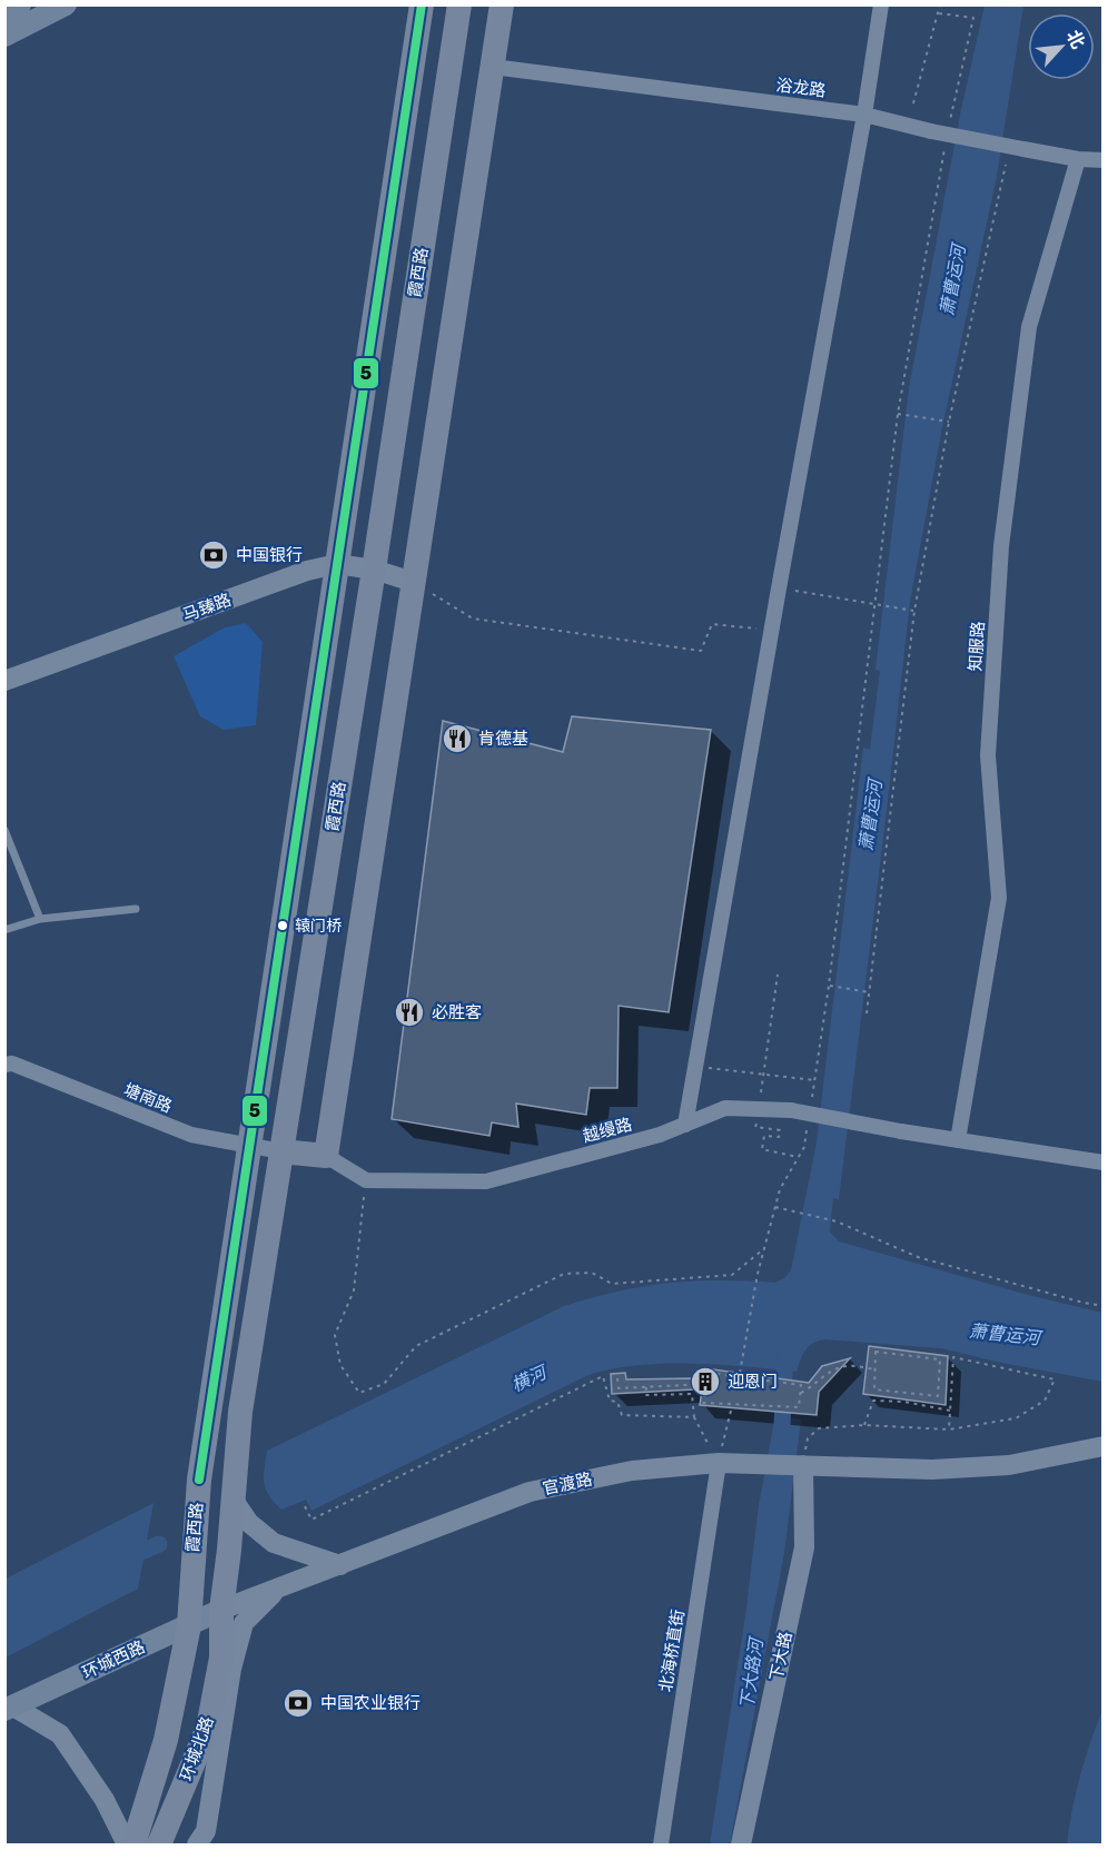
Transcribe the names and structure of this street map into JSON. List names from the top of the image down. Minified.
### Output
{"streets":{"main road":["霞西路","环城西路","环城北路"],"street":["浴龙路","马臻路","知服路","塘南路","越缦路","官渡路","北海桥直街","下大路"]},"crossings":[["浴龙路","知服路"],["霞西路","马臻路"],["霞西路","塘南路"],["霞西路","官渡路"],["霞西路","环城西路"],["霞西路","环城北路"],["知服路","越缦路"],["官渡路","北海桥直街"],["官渡路","下大路"],["官渡路","环城西路"],["官渡路","环城北路"],["环城西路","环城北路"]],"water":["萧曹运河","横河","下大路河"],"places":{"bank":["中国银行","中国农业银行"],"restaurant":["肯德基","必胜客"],"other":["辕门桥"],"building":["迎恩门"]},"lines":["transit line 5"],"north":"top right"}
